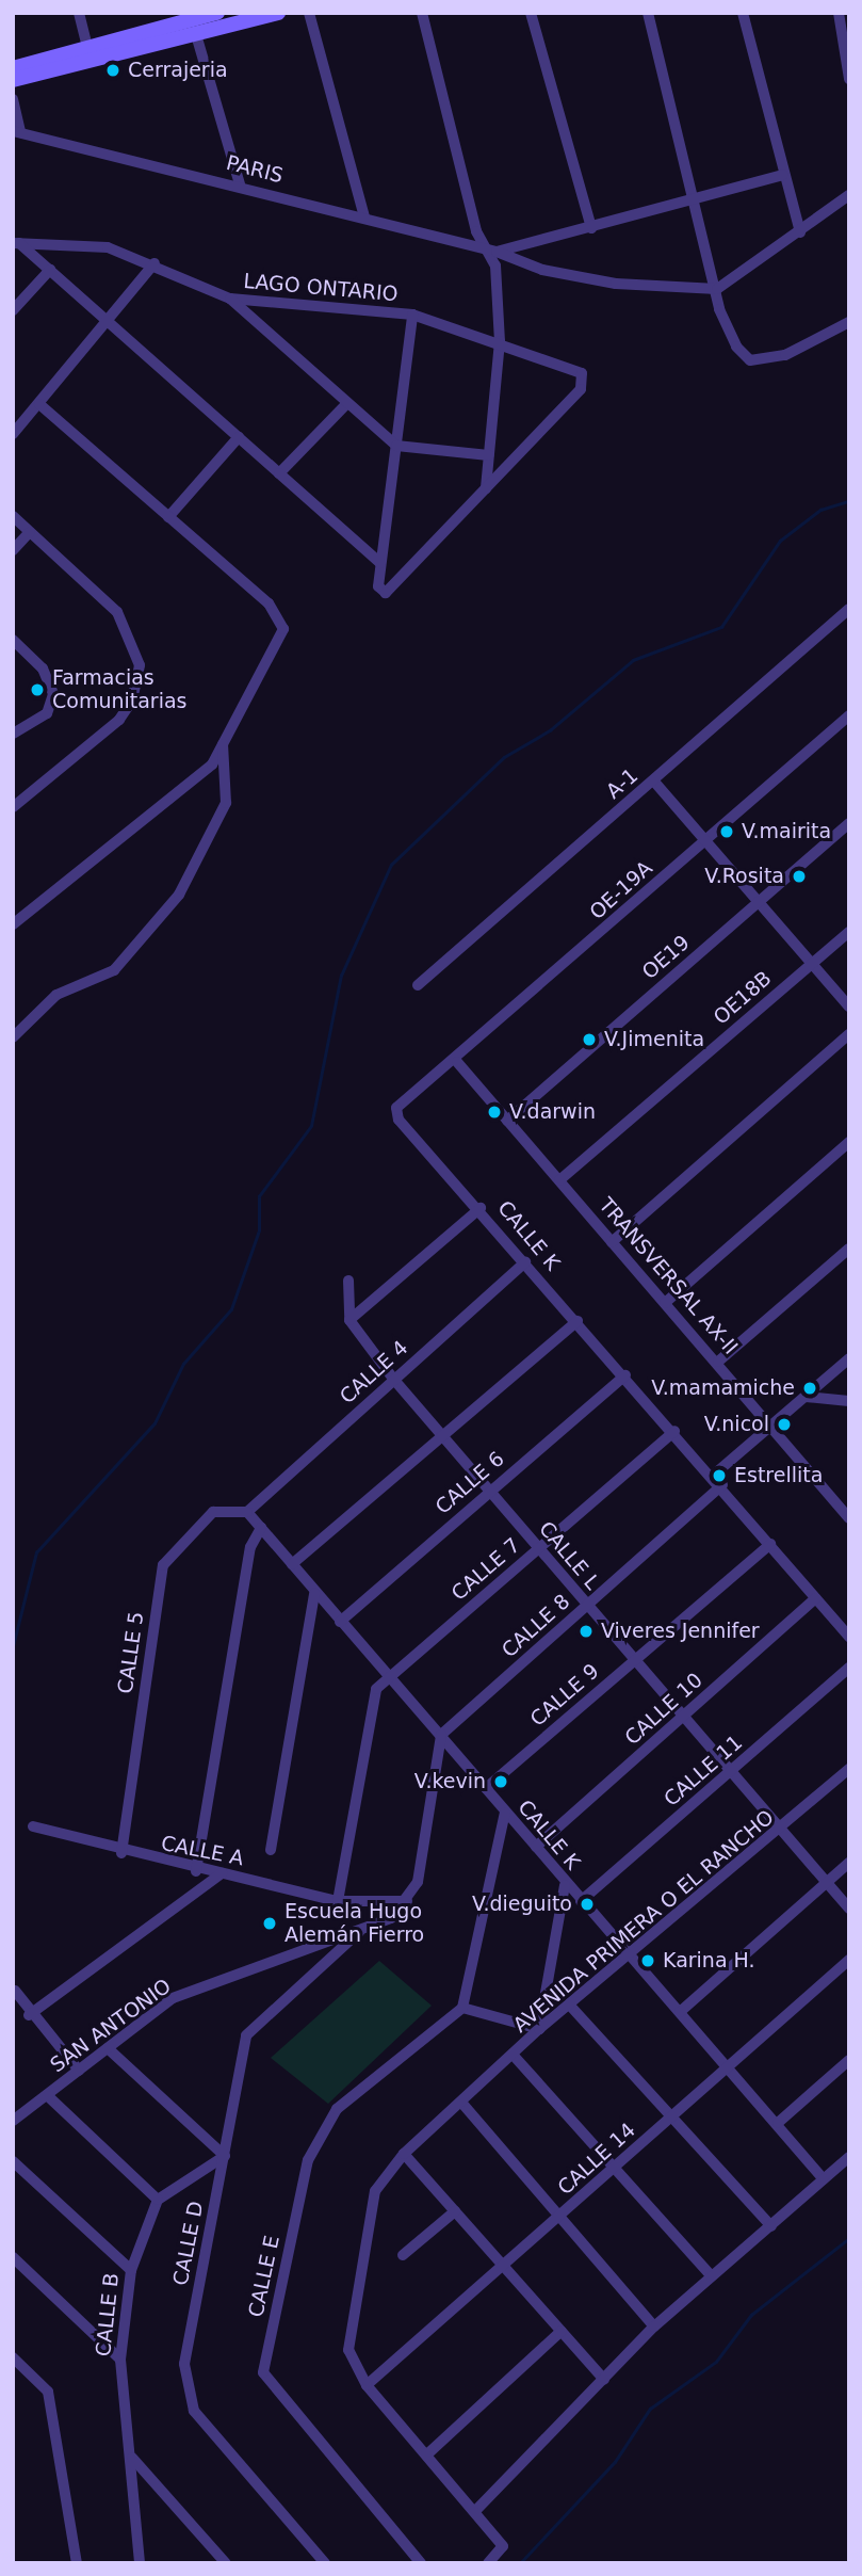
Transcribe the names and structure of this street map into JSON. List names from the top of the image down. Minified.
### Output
{"streets":{"street":["PARIS","LAGO ONTARIO","A-1","OE-19A","OE19","OE18B","CALLE K","TRANSVERSAL AX-II","CALLE 4","CALLE 6","CALLE L","CALLE 7","CALLE 8","CALLE 5","CALLE 9","CALLE 10","CALLE 11","CALLE A","AVENIDA PRIMERA O EL RANCHO","SAN ANTONIO","CALLE 14","CALLE D","CALLE E","CALLE B"]},"crossings":[["OE-19A","CALLE K"],["OE-19A","TRANSVERSAL AX-II"],["OE19","TRANSVERSAL AX-II"],["OE18B","TRANSVERSAL AX-II"],["CALLE K","CALLE 4"],["CALLE K","CALLE 6"],["CALLE K","CALLE 7"],["CALLE K","CALLE 8"],["CALLE K","CALLE 5"],["CALLE K","CALLE 9"],["CALLE K","CALLE 10"],["CALLE K","CALLE 11"],["CALLE K","AVENIDA PRIMERA O EL RANCHO"],["CALLE K","CALLE 14"],["CALLE 4","CALLE L"],["CALLE 4","CALLE 5"],["CALLE 6","CALLE L"],["CALLE L","CALLE 7"],["CALLE L","CALLE 8"],["CALLE L","CALLE 9"],["CALLE L","CALLE 10"],["CALLE L","CALLE 11"],["CALLE L","AVENIDA PRIMERA O EL RANCHO"],["CALLE 7","CALLE A"],["CALLE 5","CALLE A"],["CALLE A","SAN ANTONIO"],["AVENIDA PRIMERA O EL RANCHO","CALLE 14"],["SAN ANTONIO","CALLE D"]],"places":["Cerrajeria","Farmacias Comunitarias","V.mairita","V.Rosita","V.Jimenita","V.darwin","V.mamamiche","V.nicol","Estrellita","Viveres Jennifer","V.kevin","V.dieguito","Escuela Hugo Alemán Fierro","Karina H."]}
